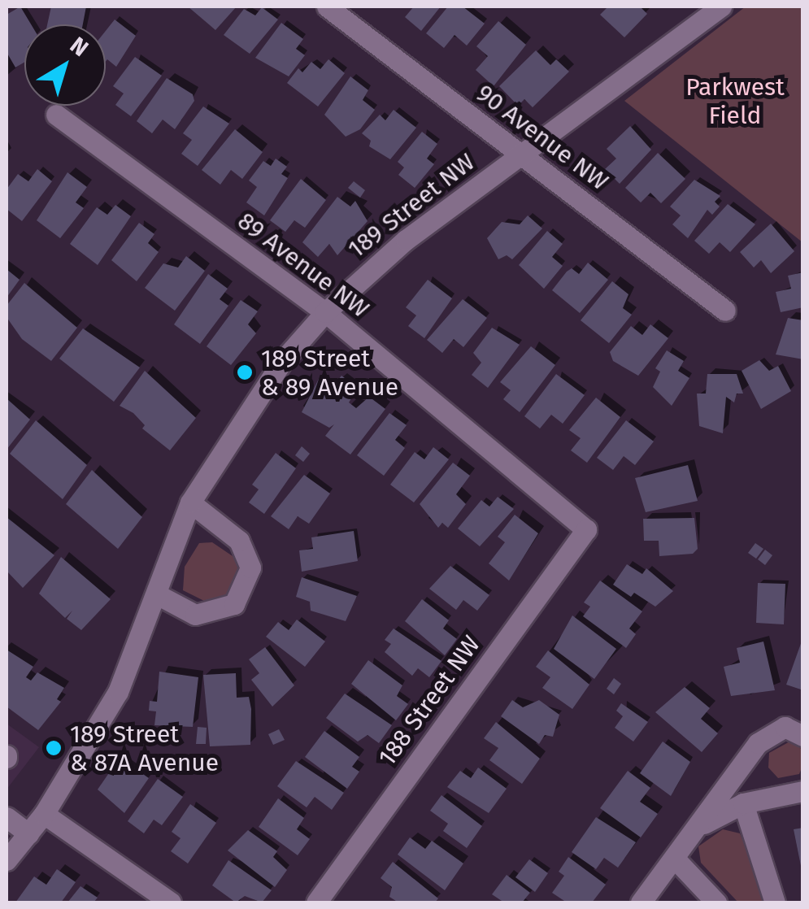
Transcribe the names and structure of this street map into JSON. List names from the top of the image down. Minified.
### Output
{"streets":{"street":["90 Avenue NW","189 Street NW","89 Avenue NW","188 Street NW"]},"crossings":[["90 Avenue NW","189 Street NW"],["189 Street NW","89 Avenue NW"],["89 Avenue NW","188 Street NW"]],"parks":["Parkwest Field"],"places":["189 Street & 89 Avenue","189 Street & 87A Avenue"],"north":"top right"}
